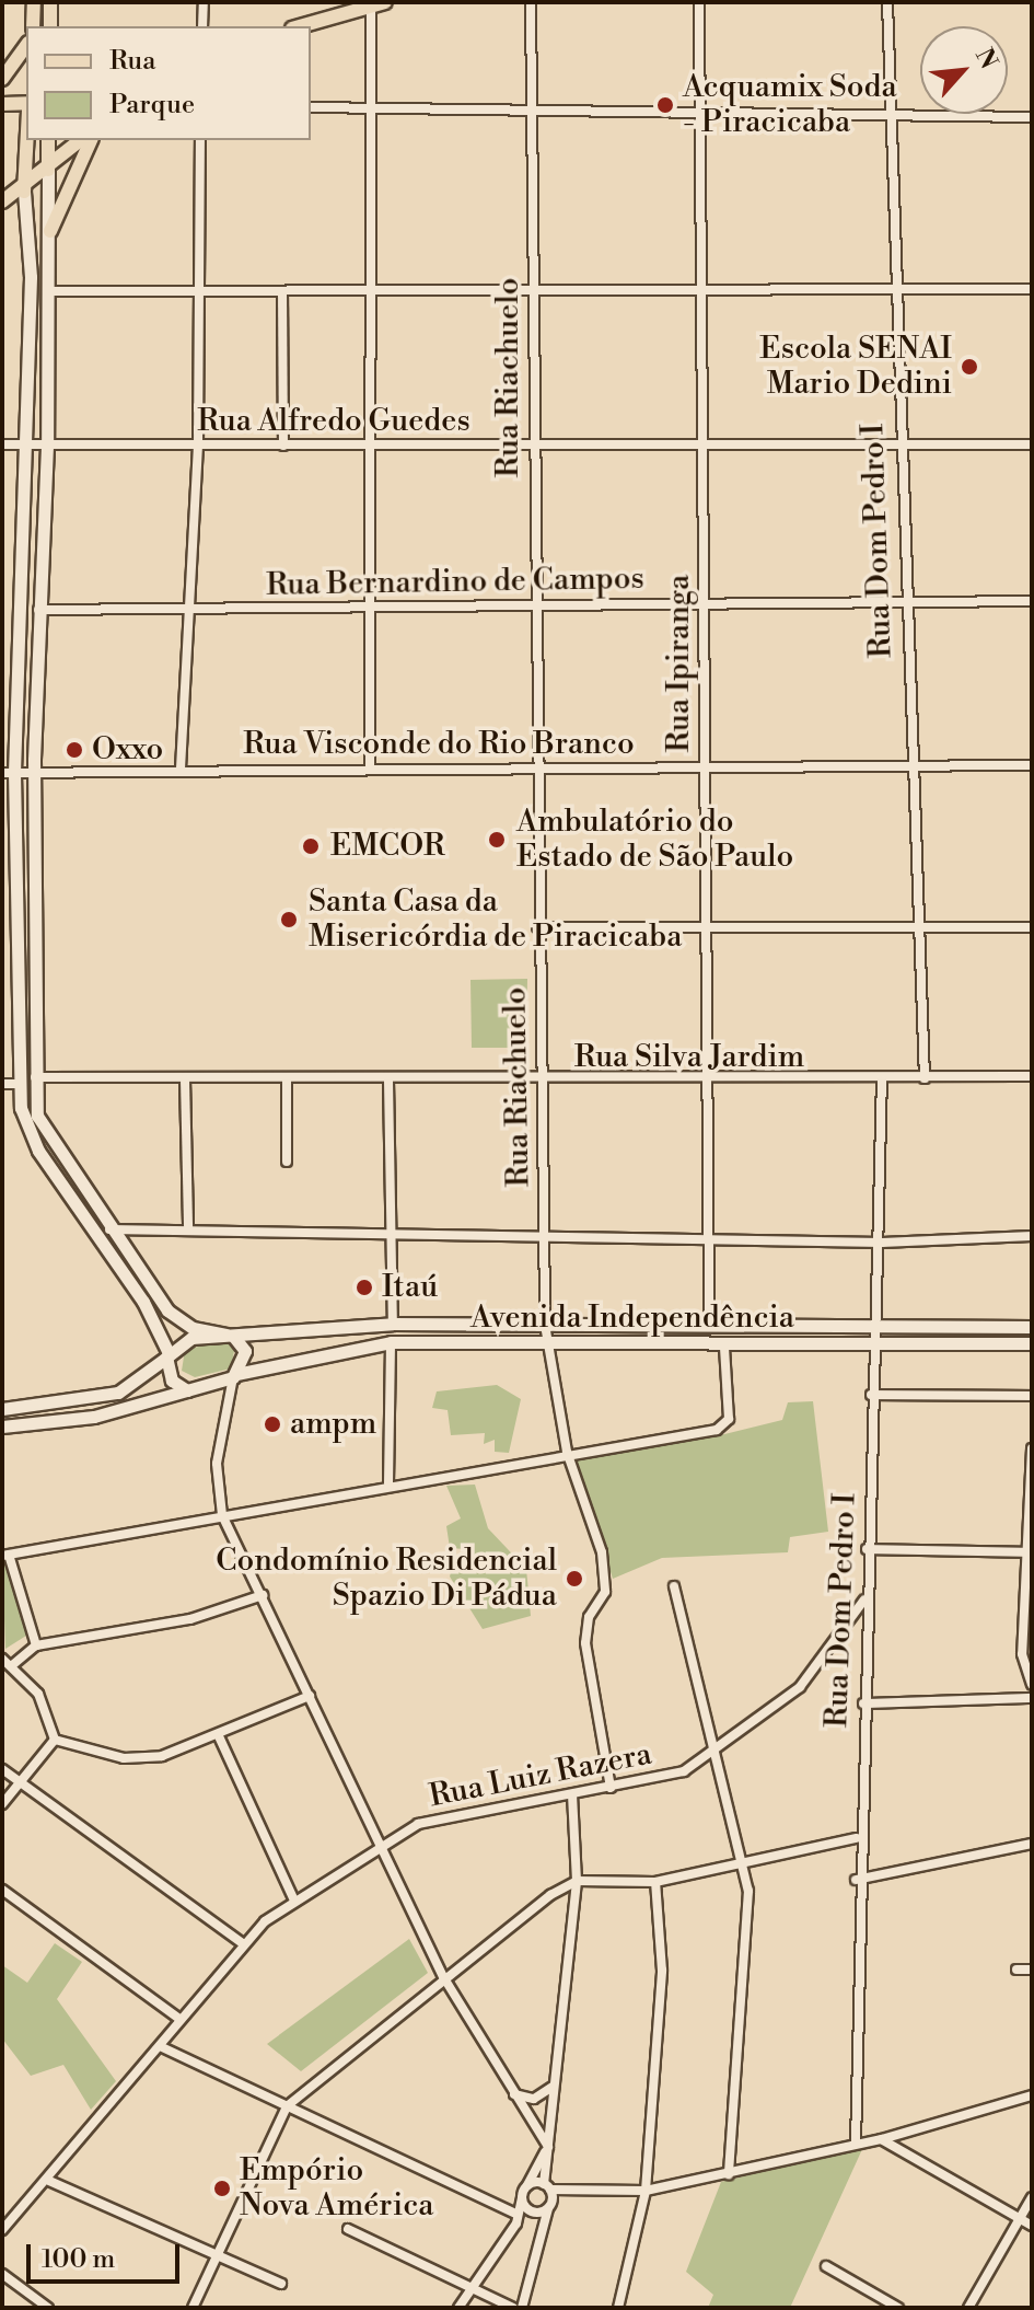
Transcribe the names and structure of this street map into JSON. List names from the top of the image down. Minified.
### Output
{"streets":{"main road":["Avenida Independência"],"street":["Rua Riachuelo","Rua Alfredo Guedes","Rua Dom Pedro I","Rua Bernardino de Campos","Rua Ipiranga","Rua Visconde do Rio Branco","Rua Silva Jardim","Rua Luiz Razera"]},"crossings":[["Rua Riachuelo","Rua Alfredo Guedes"],["Rua Riachuelo","Rua Bernardino de Campos"],["Rua Riachuelo","Rua Visconde do Rio Branco"],["Rua Riachuelo","Rua Silva Jardim"],["Rua Riachuelo","Avenida Independência"],["Rua Riachuelo","Rua Luiz Razera"],["Rua Alfredo Guedes","Rua Dom Pedro I"],["Rua Alfredo Guedes","Rua Ipiranga"],["Rua Alfredo Guedes","Avenida Independência"],["Rua Dom Pedro I","Rua Bernardino de Campos"],["Rua Dom Pedro I","Rua Visconde do Rio Branco"],["Rua Dom Pedro I","Rua Silva Jardim"],["Rua Dom Pedro I","Avenida Independência"],["Rua Dom Pedro I","Rua Luiz Razera"],["Rua Bernardino de Campos","Rua Ipiranga"],["Rua Bernardino de Campos","Avenida Independência"],["Rua Ipiranga","Rua Visconde do Rio Branco"],["Rua Ipiranga","Rua Silva Jardim"],["Rua Ipiranga","Avenida Independência"],["Rua Visconde do Rio Branco","Avenida Independência"],["Rua Silva Jardim","Avenida Independência"]],"places":["Acquamix Soda - Piracicaba","Escola SENAI Mario Dedini","Oxxo","Ambulatório do Estado de São Paulo","EMCOR","Santa Casa da Misericórdia de Piracicaba","Itaú","ampm","Condomínio Residencial Spazio Di Pádua","Empório Nova América"],"legend":["Rua","Parque"],"scale_bar":"100 m","north":"top right"}
